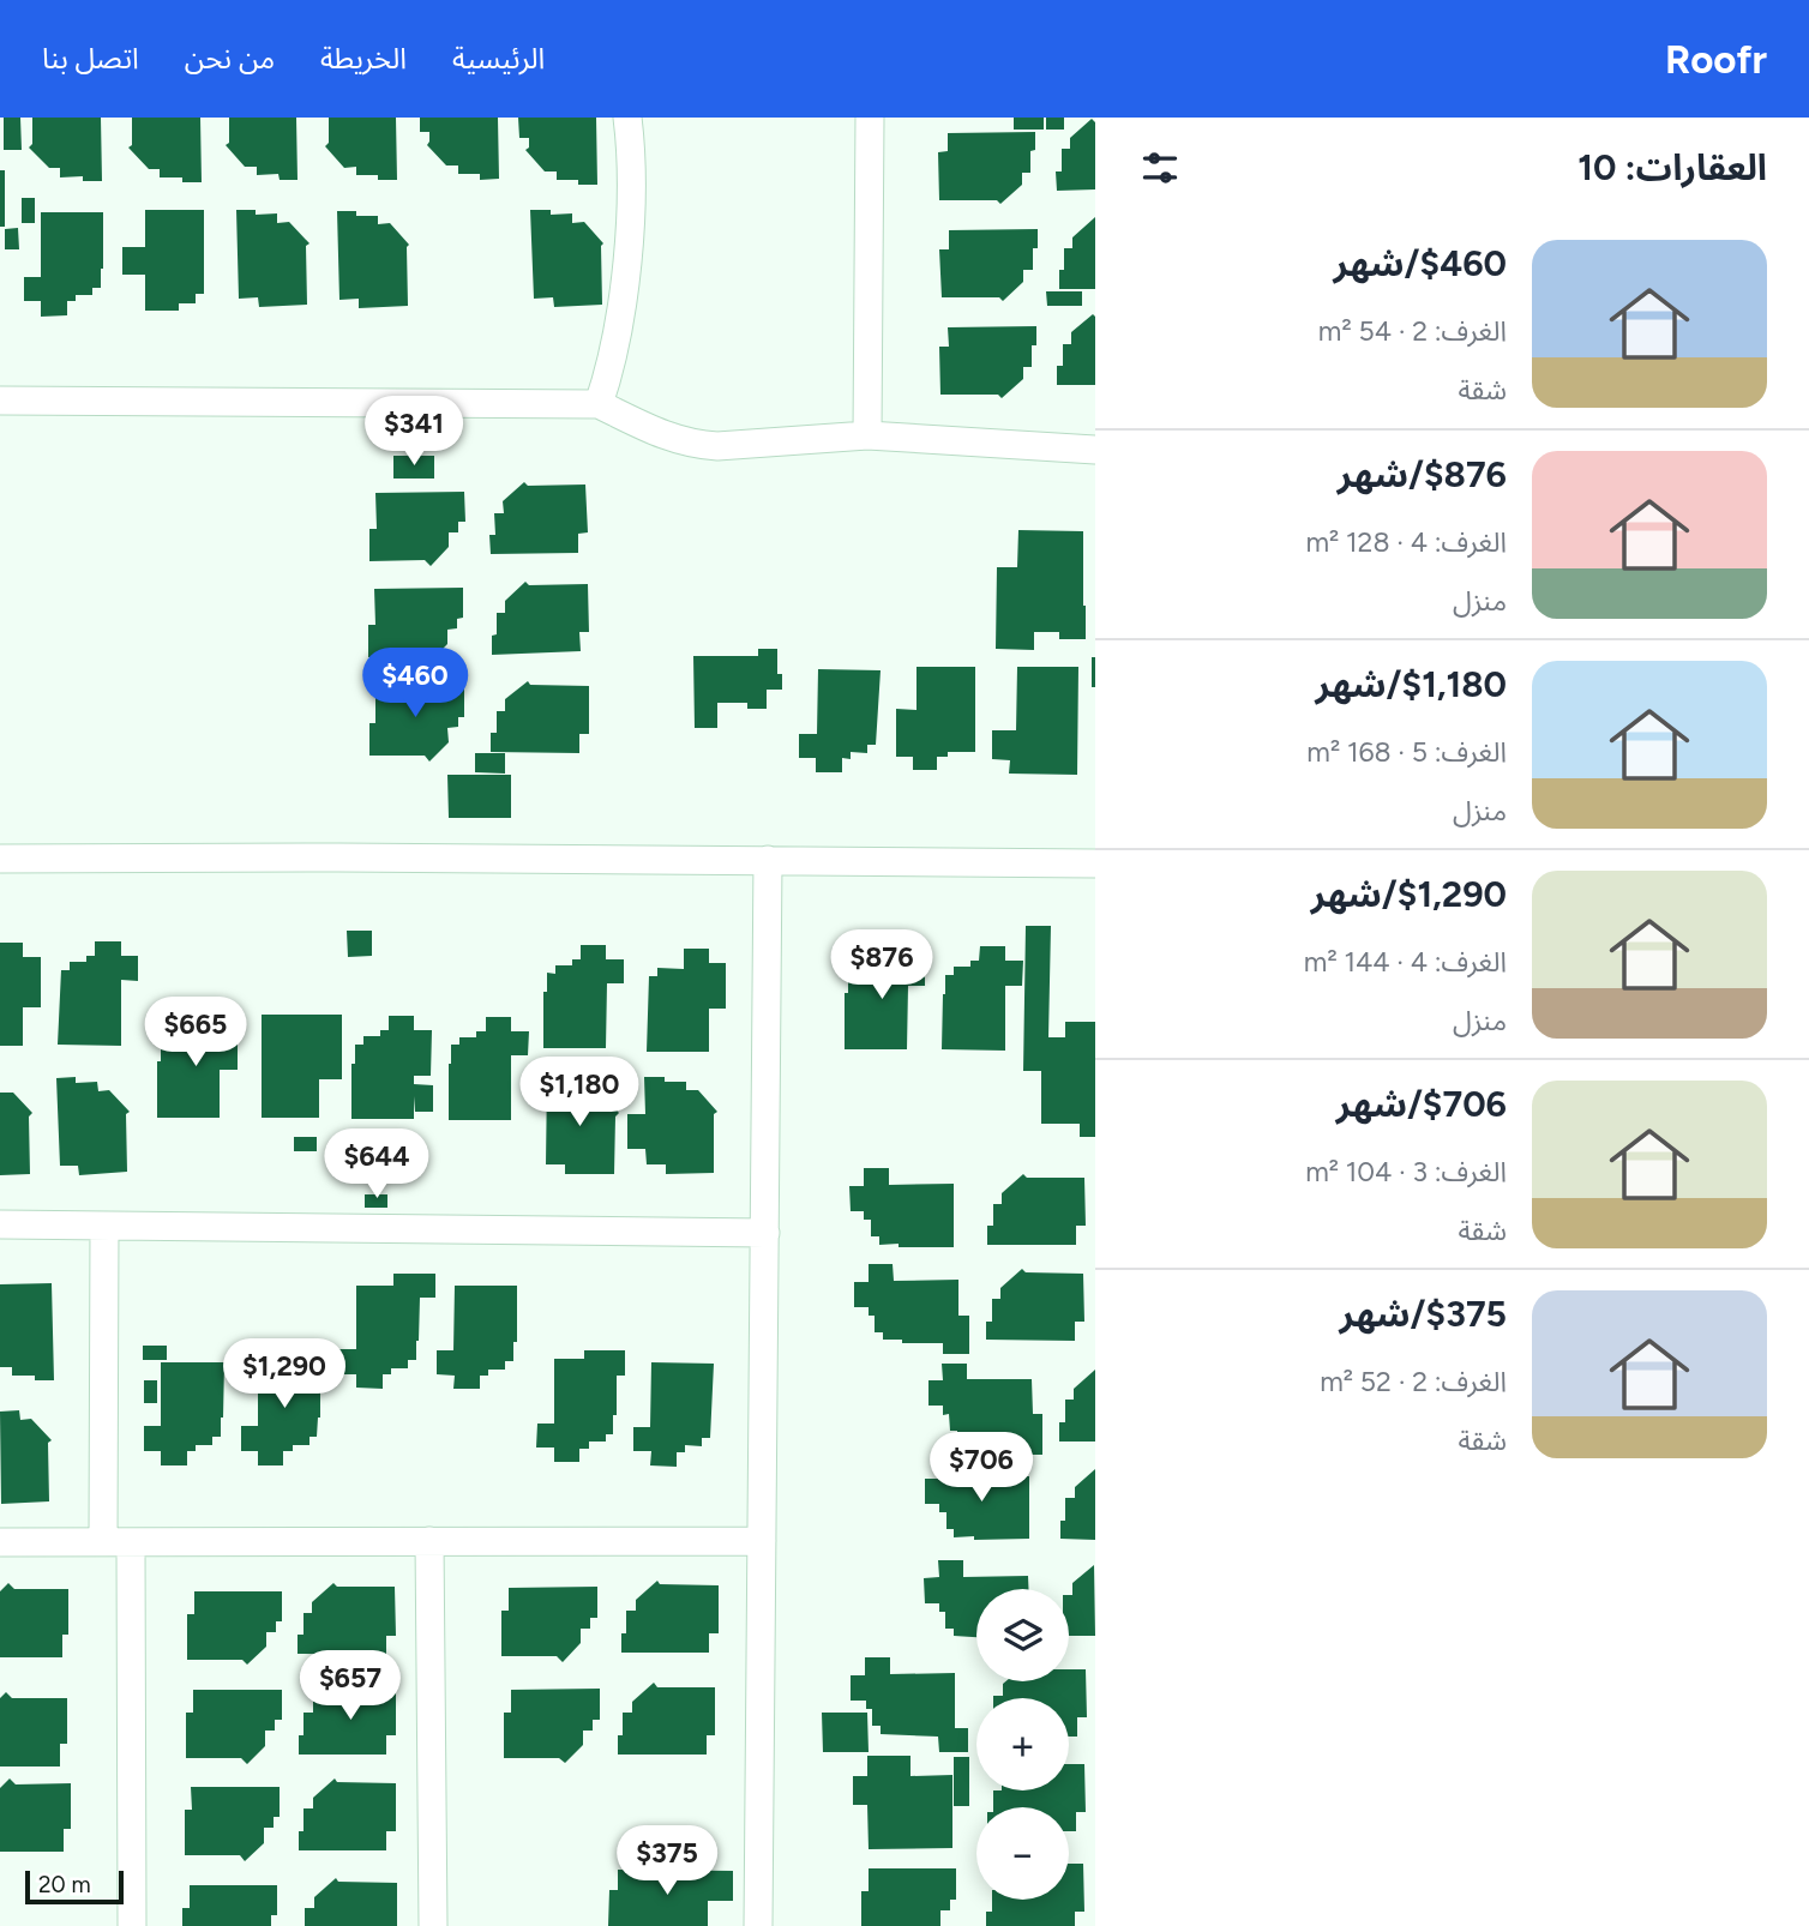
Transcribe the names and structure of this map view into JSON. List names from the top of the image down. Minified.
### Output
{"scale_bar":"20 m","page":{"header":"Roofr","nav":["الرئيسية","الخريطة","من نحن","اتصل بنا"],"heading":"العقارات: 10","list":[{"name":"$460/شهر","note":"الغرف: 2 · 54 m² · شقة"},{"name":"$876/شهر","note":"الغرف: 4 · 128 m² · منزل"},{"name":"$1,180/شهر","note":"الغرف: 5 · 168 m² · منزل"},{"name":"$1,290/شهر","note":"الغرف: 4 · 144 m² · منزل"},{"name":"$706/شهر","note":"الغرف: 3 · 104 m² · شقة"},{"name":"$375/شهر","note":"الغرف: 2 · 52 m² · شقة"}],"price":["$341","$460","$876","$665","$1,180","$644","$1,290","$706","$657","$375"],"map_buttons":["+","−"],"scale":"20 m"}}
